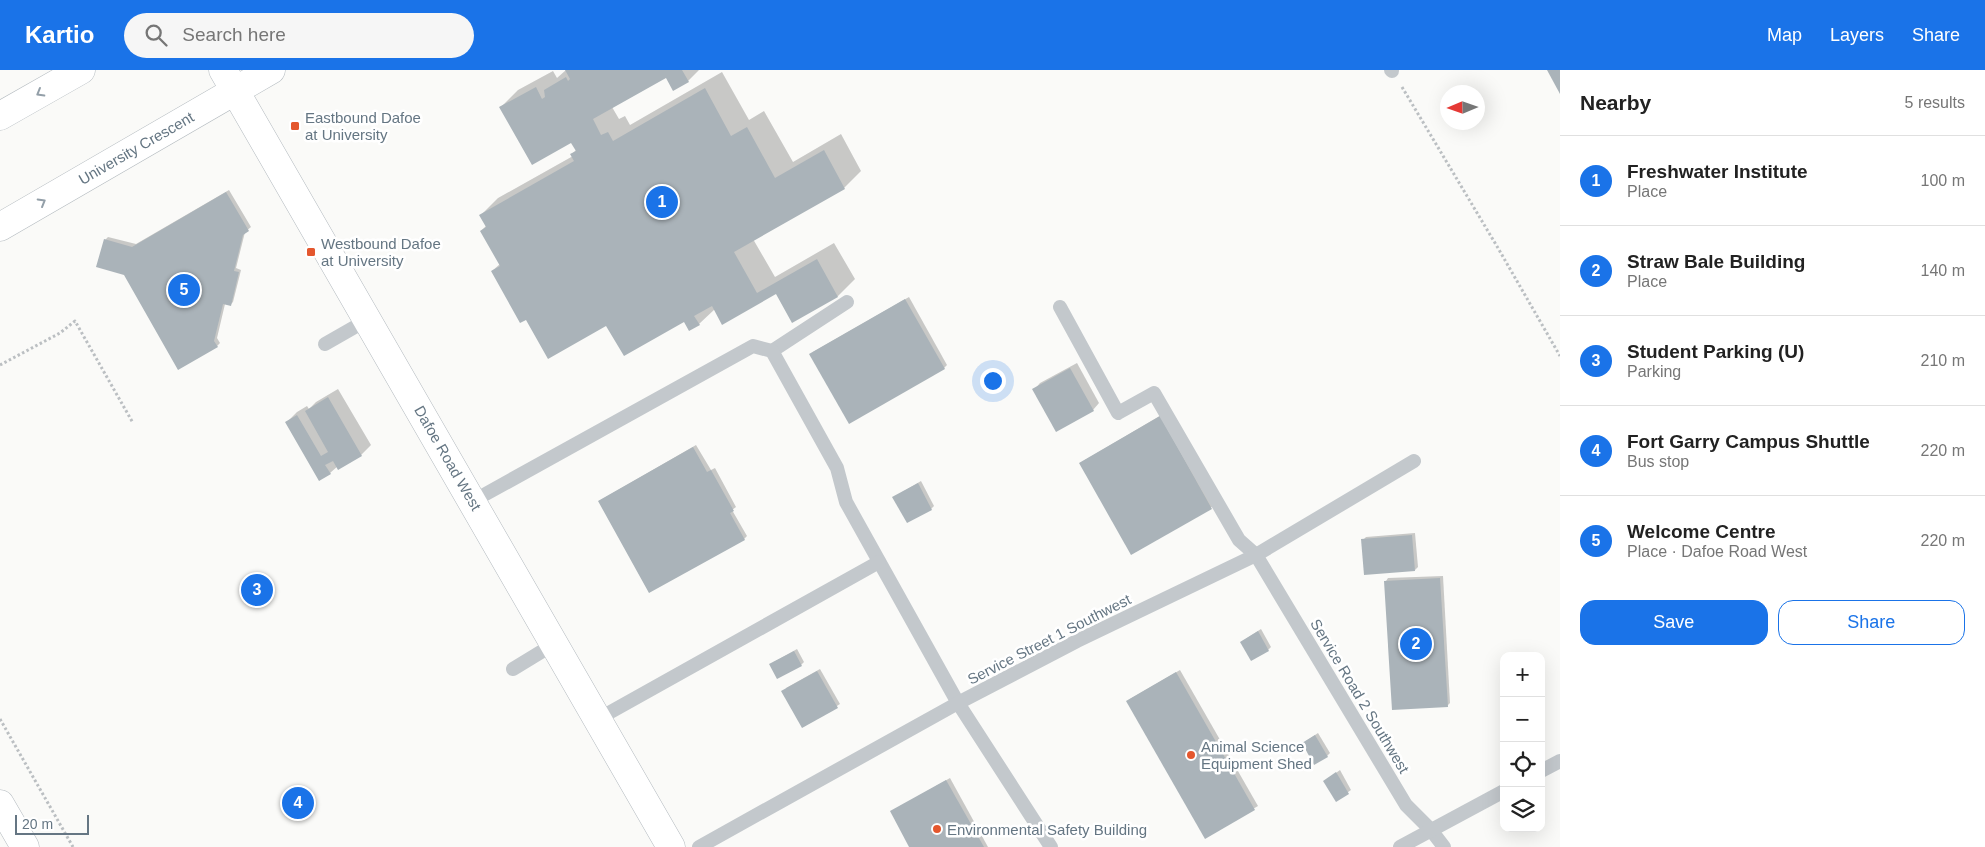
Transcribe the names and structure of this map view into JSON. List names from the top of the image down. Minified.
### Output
{"streets":{"street":["University Crescent","Dafoe Road West"],"lane":["Service Street 1 Southwest","Service Road 2 Southwest"]},"crossings":[["University Crescent","Dafoe Road West"],["Service Street 1 Southwest","Service Road 2 Southwest"]],"places":{"transit":["Eastbound Dafoe at University","Westbound Dafoe at University"],"other":["Animal Science Equipment Shed","Environmental Safety Building"]},"scale_bar":"20 m","north":"left","page":{"header":"Kartio","search":"Search here","nav":["Map","Layers","Share"],"heading":["Nearby","5 results"],"list":[{"mark":"1","name":"Freshwater Institute","note":"Place","value":"100 m"},{"mark":"2","name":"Straw Bale Building","note":"Place","value":"140 m"},{"mark":"3","name":"Student Parking (U)","note":"Parking","value":"210 m"},{"mark":"4","name":"Fort Garry Campus Shuttle","note":"Bus stop","value":"220 m"},{"mark":"5","name":"Welcome Centre","note":"Place · Dafoe Road West","value":"220 m"}],"pins":["1","5","3","2","4"],"buttons":["Save","Share"],"map_buttons":["+","−"],"scale":"20 m"}}
